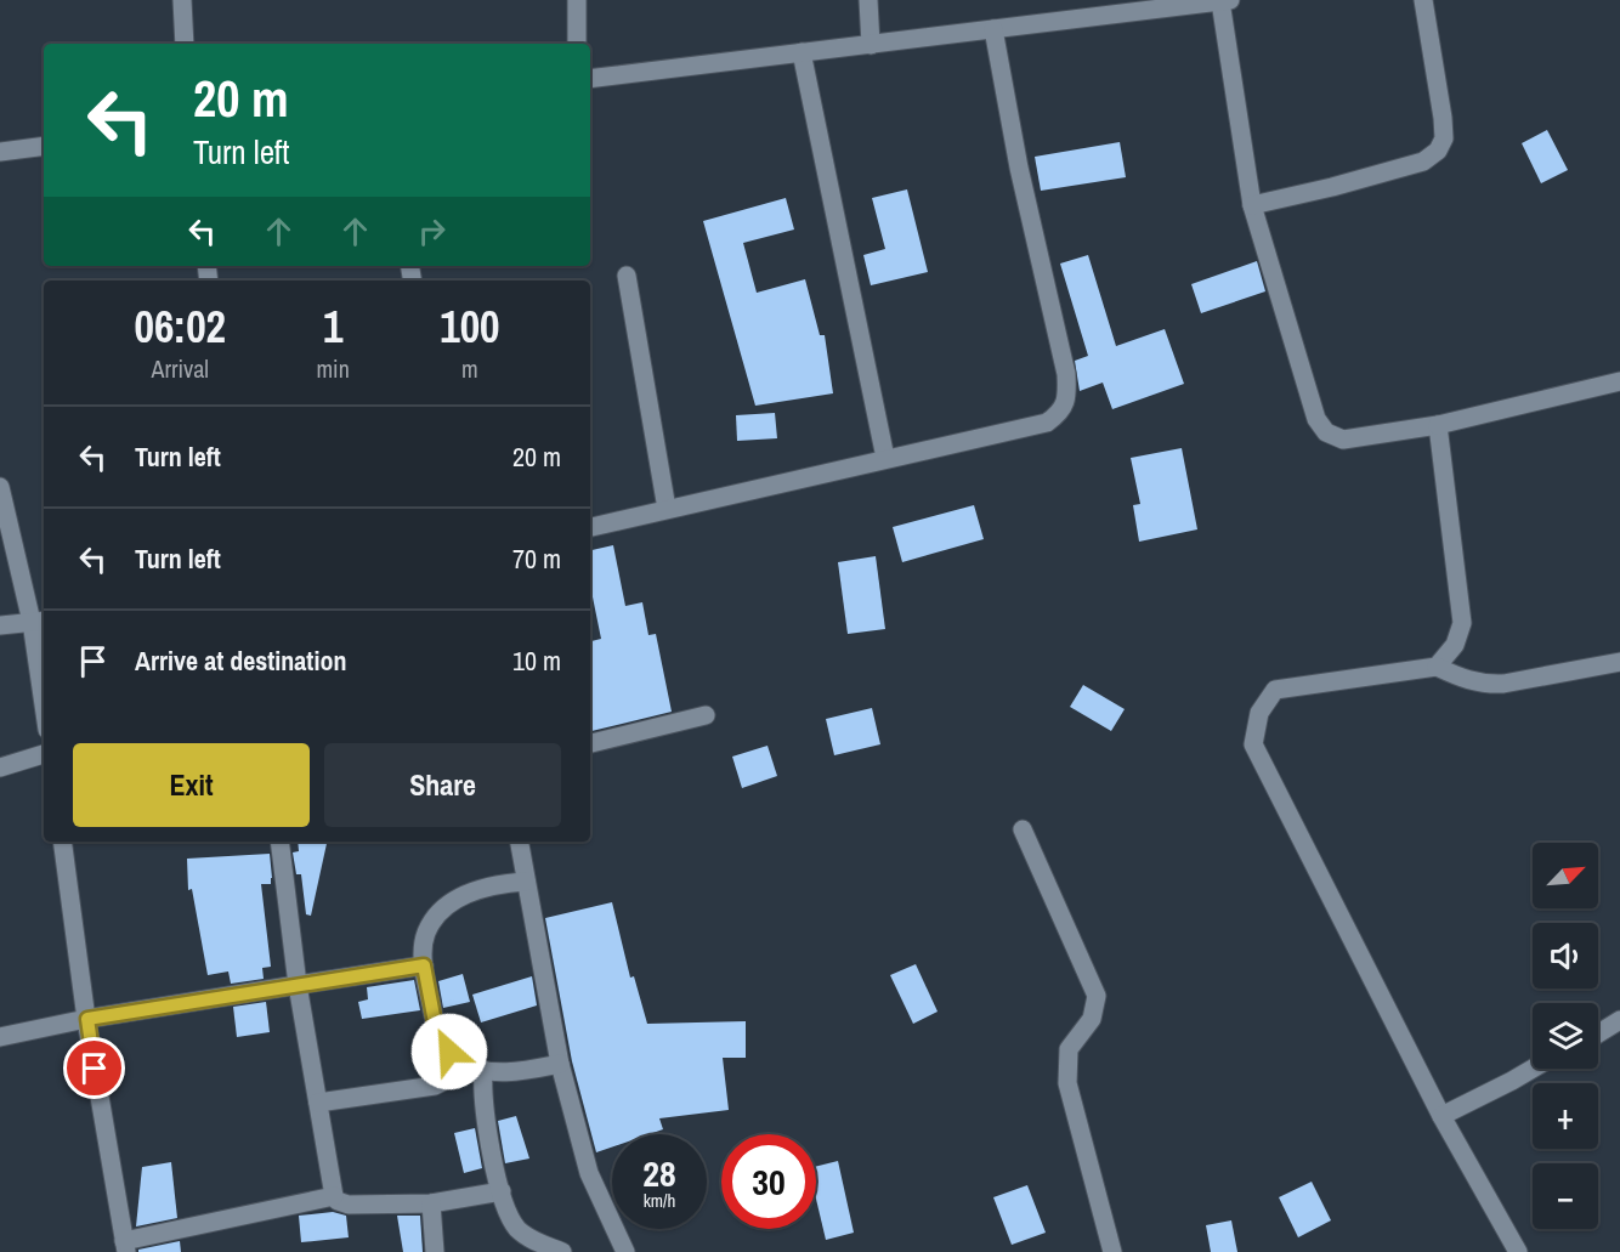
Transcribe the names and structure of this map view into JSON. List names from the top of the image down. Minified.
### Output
{"north":"top right","page":{"turn":["20 m","Turn left"],"eta":["06:02","Arrival","1","min","100","m"],"list":[{"name":"Turn left","value":"20 m"},{"name":"Turn left","value":"70 m"},{"name":"Arrive at destination","value":"10 m"}],"buttons":["Exit","Share"],"map_buttons":["+","−"],"speed":"28 km/h","limit":"30"}}
